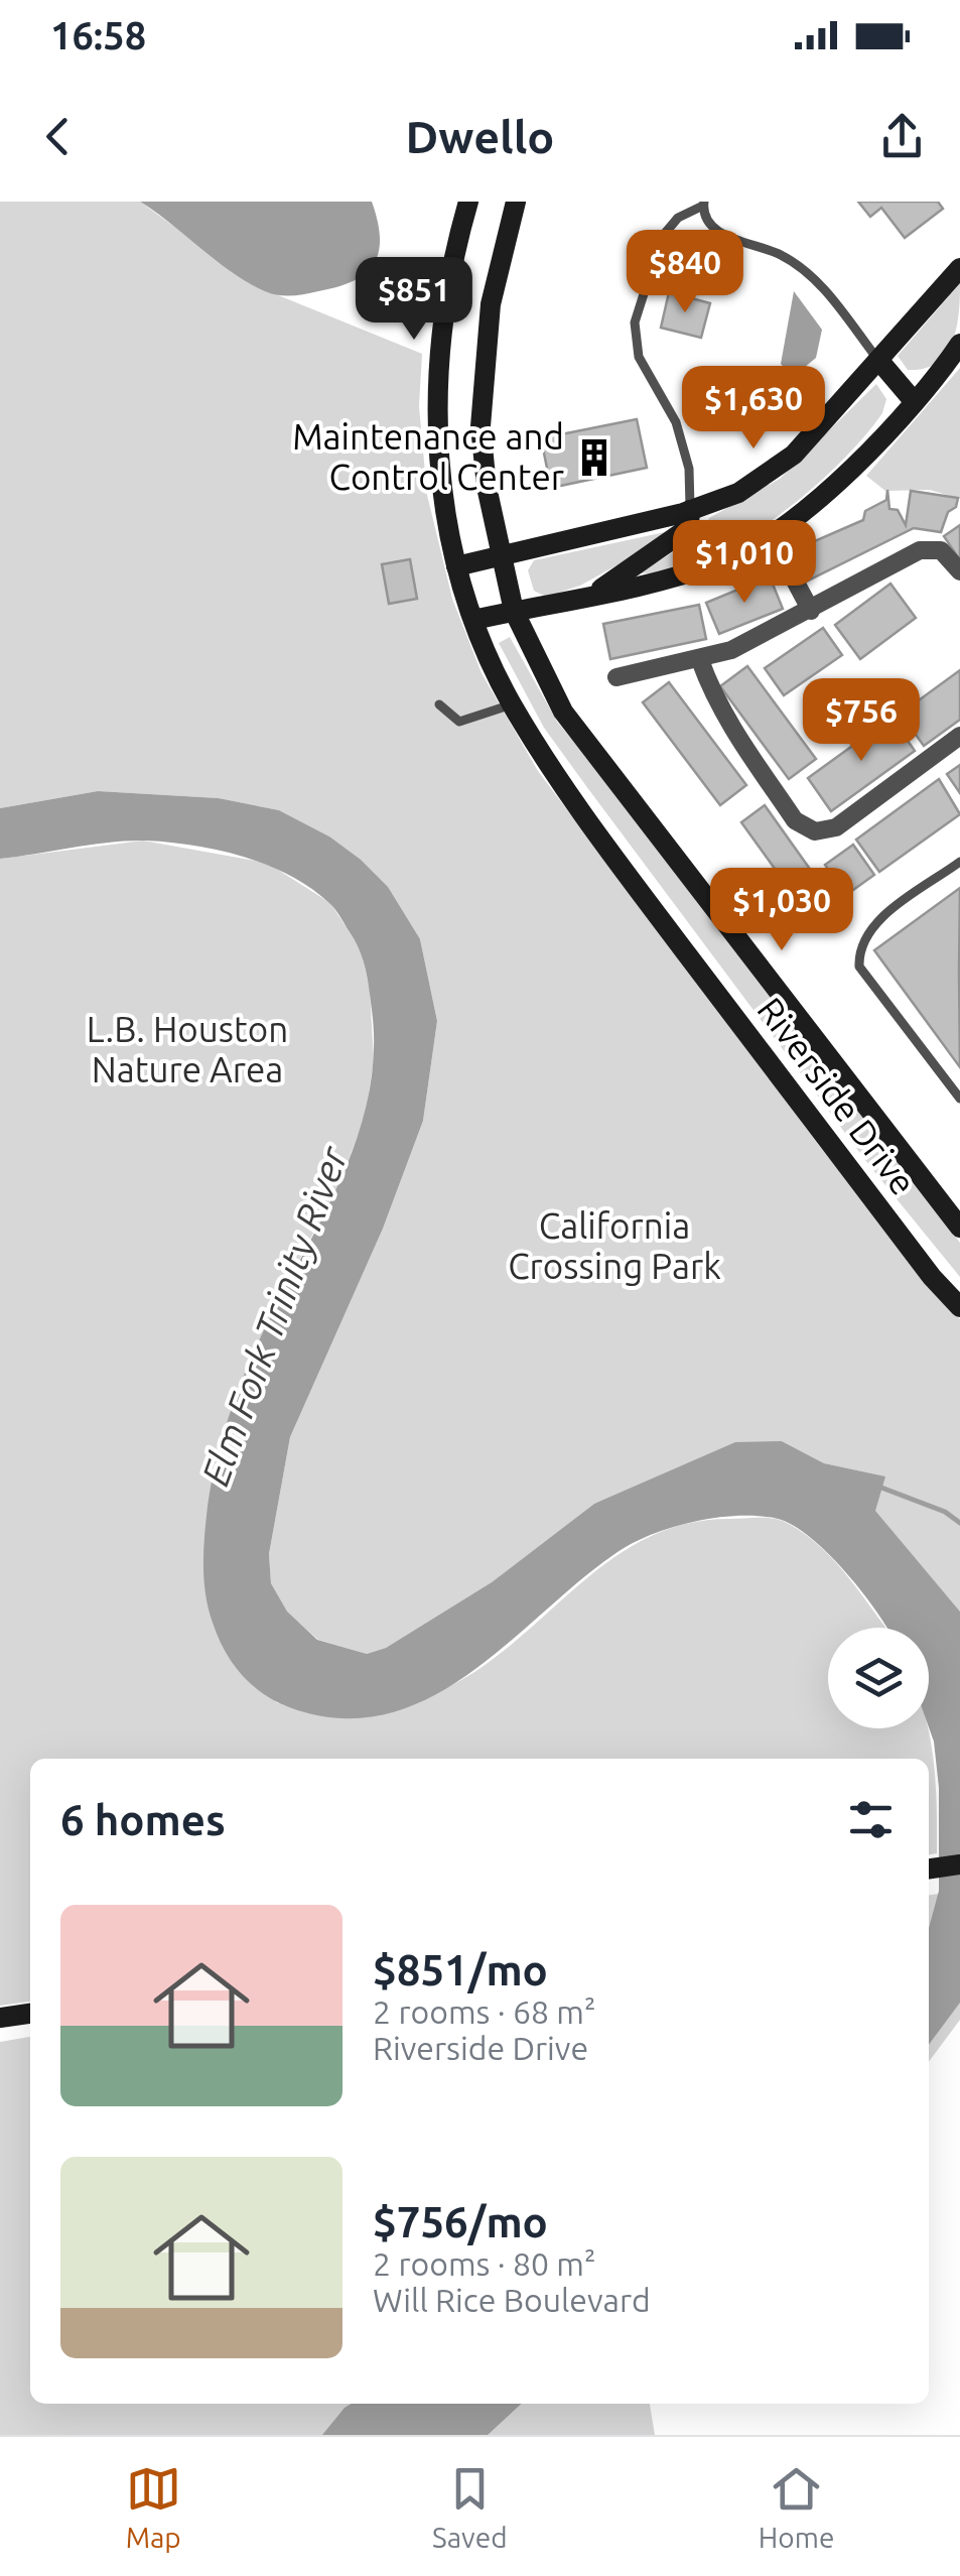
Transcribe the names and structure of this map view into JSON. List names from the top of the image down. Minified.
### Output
{"streets":{"main road":["Riverside Drive"]},"water":["Elm Fork Trinity River"],"parks":["L.B. Houston Nature Area","California Crossing Park"],"places":{"building":["Maintenance and Control Center"]},"page":{"status":"16:58","header":"Dwello","price":["$840","$851","$1,630","$1,010","$756","$1,030"],"heading":"6 homes","list":[{"name":"$851/mo","note":"2 rooms · 68 m² · Riverside Drive"},{"name":"$756/mo","note":"2 rooms · 80 m² · Will Rice Boulevard"}],"tabs":["Map","Saved","Home"]}}
